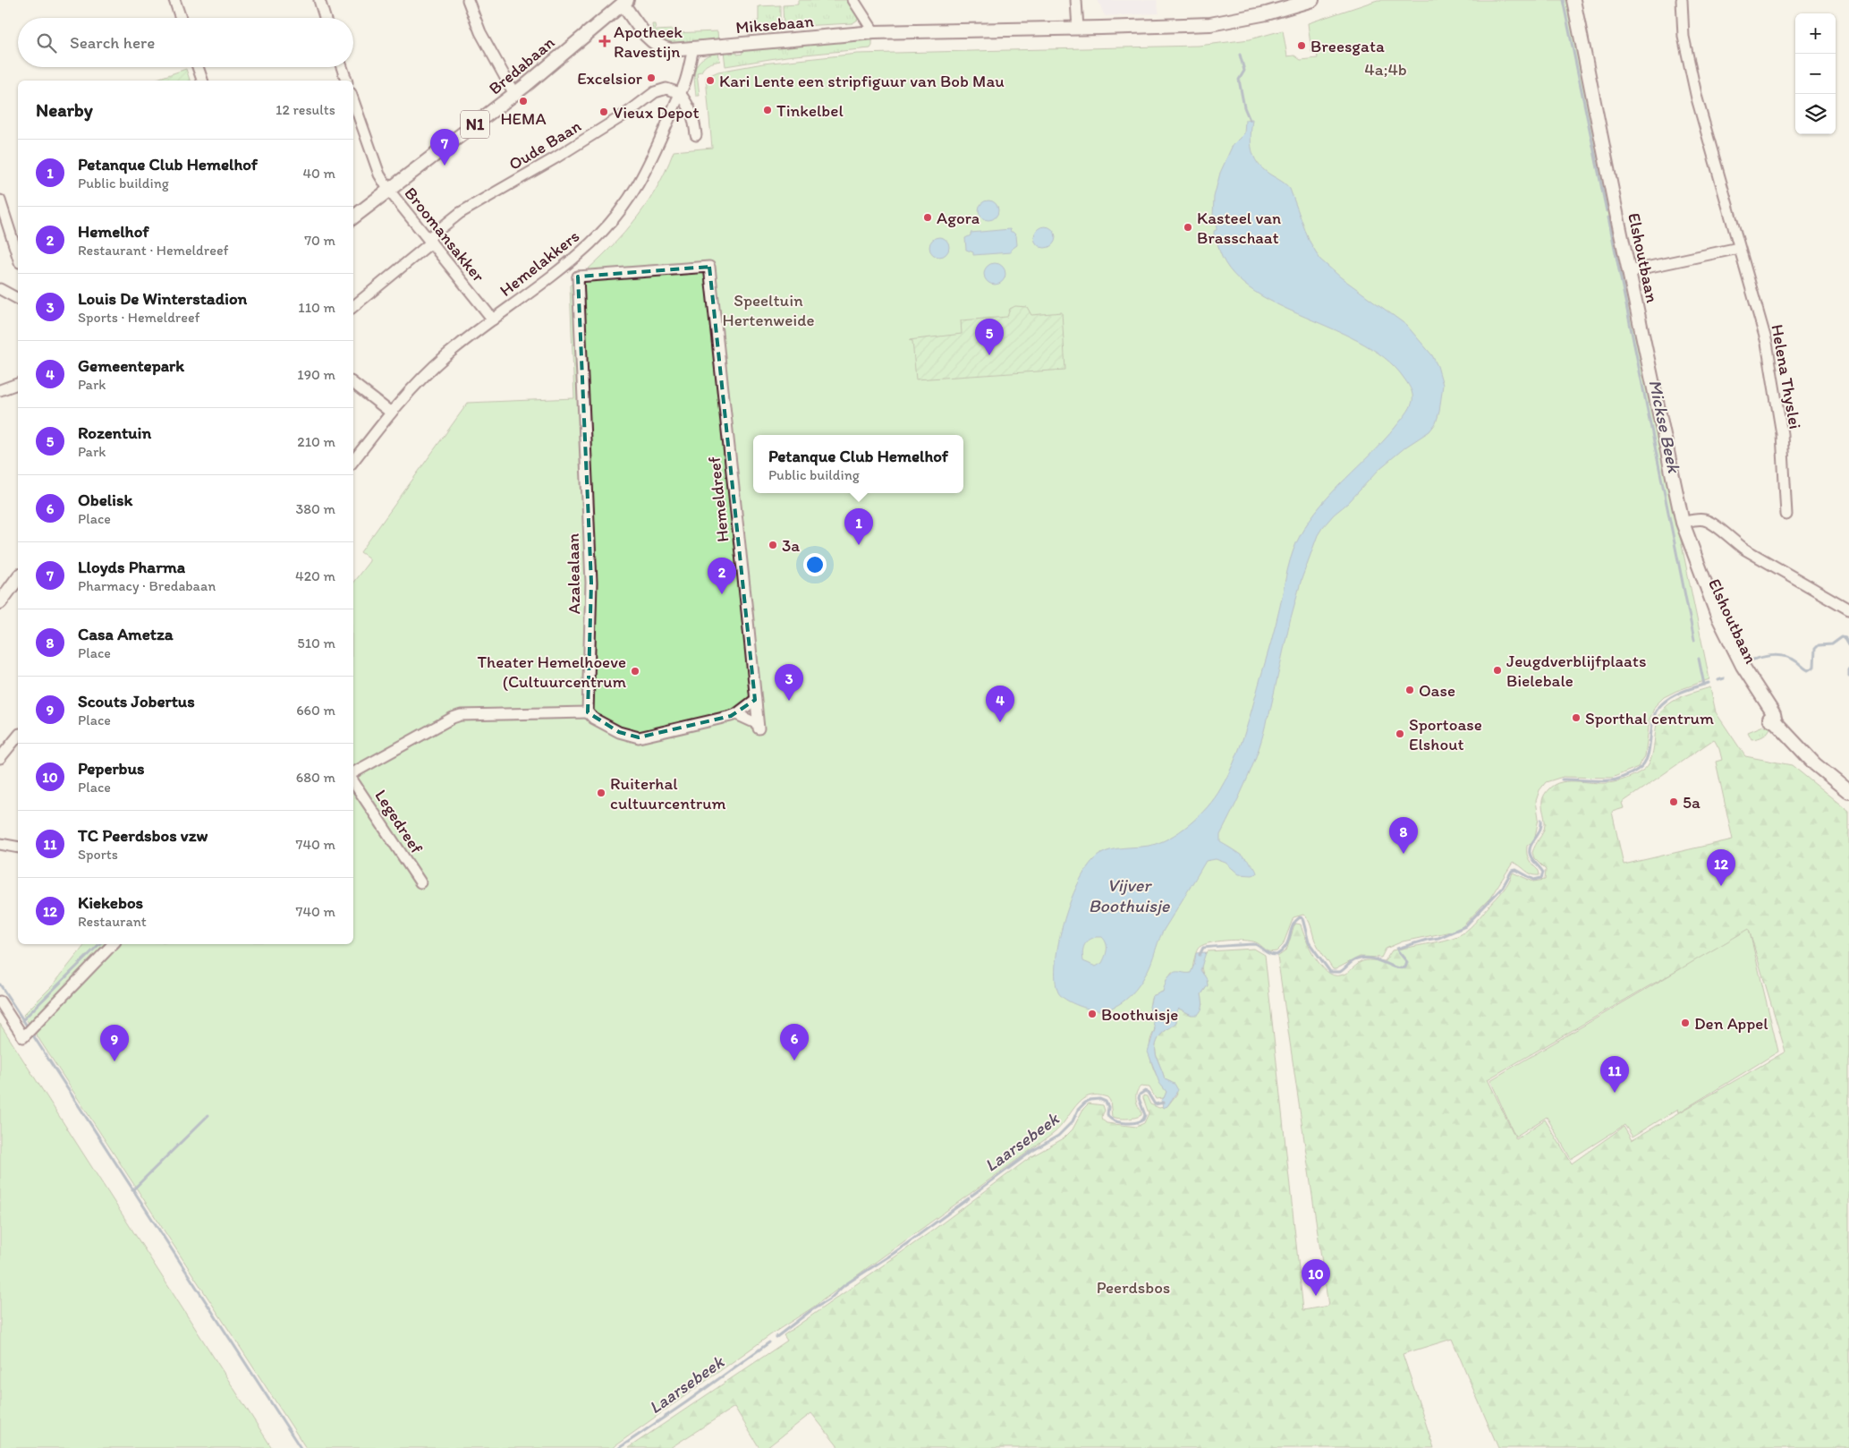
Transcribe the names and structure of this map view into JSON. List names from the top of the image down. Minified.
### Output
{"streets":{"main road":["Miksebaan","Bredabaan","N1","Elshoutbaan"],"street":["Oude Baan","Broomansakker","Hemelakkers","Helena Thyslei","Hemeldreef","Azalealaan","Legedreef"]},"crossings":[["Miksebaan","Bredabaan"],["Miksebaan","Hemelakkers"],["Bredabaan","Broomansakker"],["Oude Baan","Broomansakker"],["Oude Baan","Hemelakkers"],["Broomansakker","Hemelakkers"],["Hemeldreef","Azalealaan"]],"water":["Mickse Beek","Vijver Boothuisje","Laarsebeek"],"parks":["4a;4b","Speeltuin Hertenweide","Peerdsbos"],"places":{"health":["Apotheek Ravestijn"],"other":["Breesgata","Excelsior","Kari Lente een stripfiguur van Bob Mau","HEMA","Tinkelbel","Vieux Depot","Agora","Kasteel van Brasschaat","3a","Jeugdverblijfplaats Bielebale","Theater Hemelhoeve (Cultuurcentrum","Oase","Sporthal centrum","Sportoase Elshout","Ruiterhal cultuurcentrum","5a","Boothuisje","Den Appel"]},"page":{"map_buttons":["+","−"],"search":"Search here","heading":["Nearby","12 results"],"pins":["7","5","1","2","3","4","8","12","6","9","11","10"],"list":[{"mark":"1","name":"Petanque Club Hemelhof","note":"Public building","value":"40 m"},{"mark":"2","name":"Hemelhof","note":"Restaurant · Hemeldreef","value":"70 m"},{"mark":"3","name":"Louis De Winterstadion","note":"Sports · Hemeldreef","value":"110 m"},{"mark":"4","name":"Gemeentepark","note":"Park","value":"190 m"},{"mark":"5","name":"Rozentuin","note":"Park","value":"210 m"},{"mark":"6","name":"Obelisk","note":"Place","value":"380 m"},{"mark":"7","name":"Lloyds Pharma","note":"Pharmacy · Bredabaan","value":"420 m"},{"mark":"8","name":"Casa Ametza","note":"Place","value":"510 m"},{"mark":"9","name":"Scouts Jobertus","note":"Place","value":"660 m"},{"mark":"10","name":"Peperbus","note":"Place","value":"680 m"},{"mark":"11","name":"TC Peerdsbos vzw","note":"Sports","value":"740 m"},{"mark":"12","name":"Kiekebos","note":"Restaurant","value":"740 m"}],"popup":["Petanque Club Hemelhof","Public building"]}}
